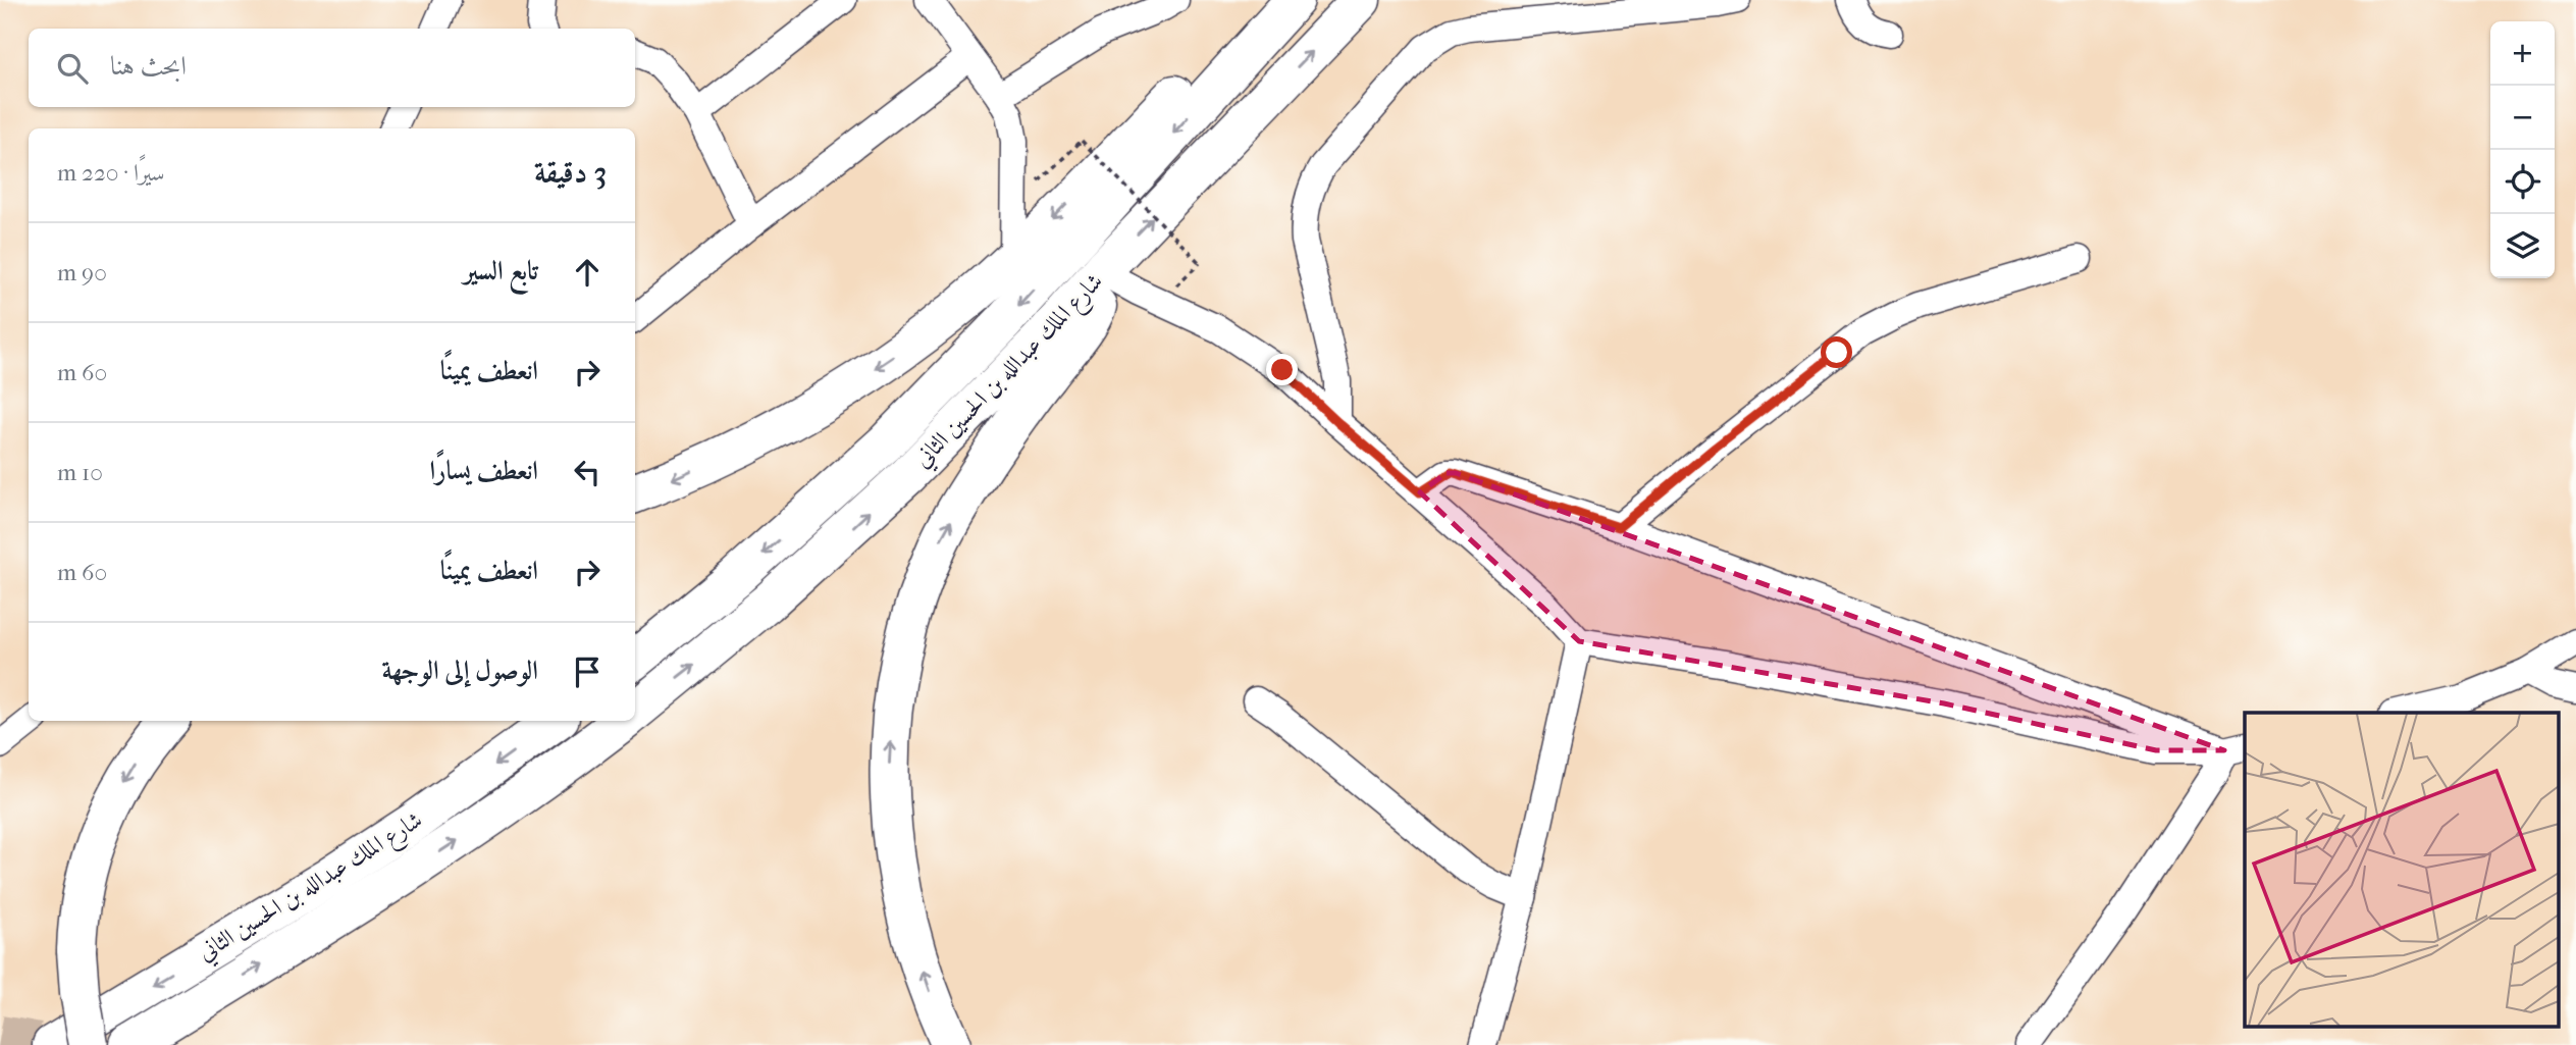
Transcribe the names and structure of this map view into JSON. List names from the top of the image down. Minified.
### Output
{"streets":{"highway":["شارع الملك عبدالله بن الحسين الثاني"]},"page":{"map_buttons":["+","−"],"search":"ابحث هنا","heading":["3 دقيقة","سيرًا · 220 m"],"list":[["تابع السير","90 m"],["انعطف يمينًا","60 m"],["انعطف يسارًا","10 m"],["انعطف يمينًا","60 m"],"الوصول إلى الوجهة"]}}
